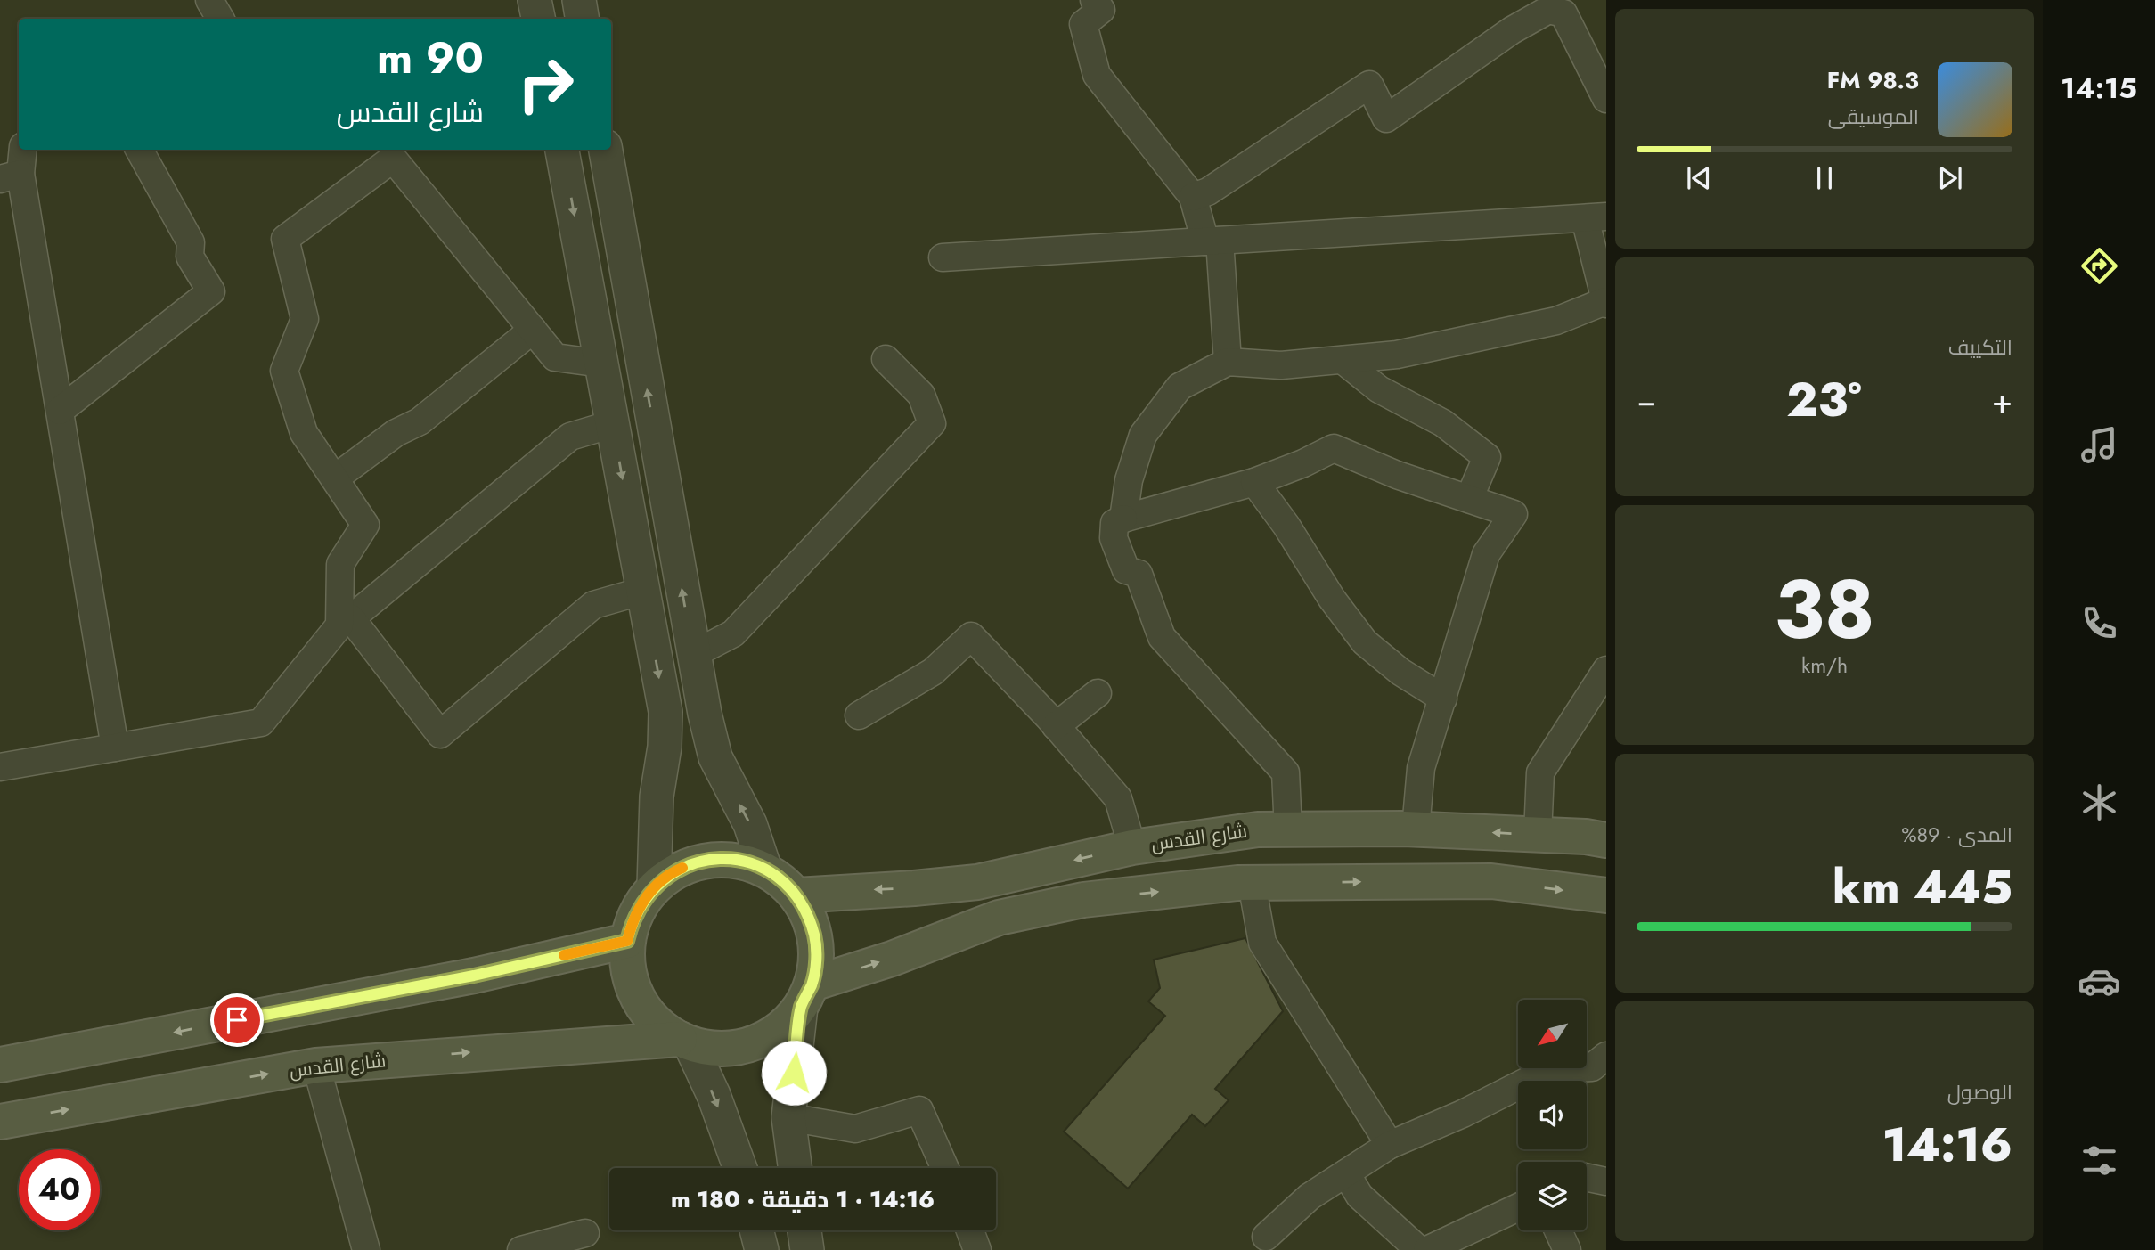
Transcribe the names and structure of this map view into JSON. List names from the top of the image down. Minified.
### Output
{"streets":{"main road":["شارع القدس"]},"north":"bottom left","page":{"tabs":"14:15","turn":["90 m","شارع القدس"],"song":["98.3 FM","الموسيقى"],"tile":["التكييف",["38","km/h"],["المدى · 89%","445 km"],["الوصول","14:16"]],"heat":["−","23°","+"],"limit":"40","trip":"14:16 · 1 دقيقة · 180 m"}}
